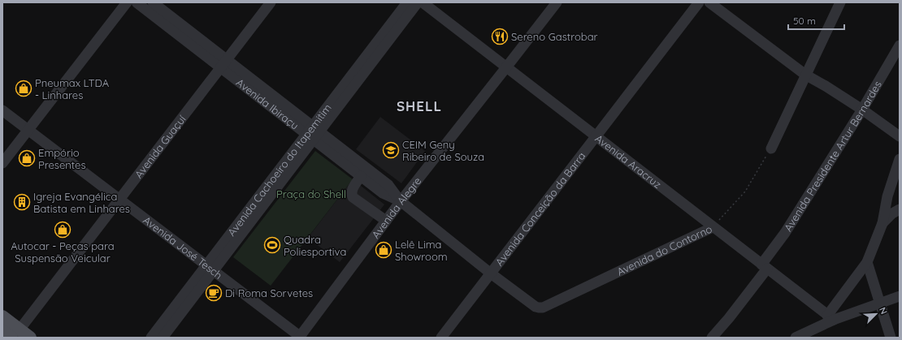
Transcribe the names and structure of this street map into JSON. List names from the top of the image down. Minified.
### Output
{"streets":{"street":["Avenida Ibiraçu","Avenida Guaçuí","Avenida Presidente Artur Bernardes","Avenida Aracruz","Avenida Cachoeiro do Itapemitim","Avenida Alegre","Avenida Conceição da Barra","Avenida José Tesch","Avenida do Contorno"]},"crossings":[["Avenida Ibiraçu","Avenida Guaçuí"],["Avenida Ibiraçu","Avenida Cachoeiro do Itapemitim"],["Avenida Ibiraçu","Avenida Alegre"],["Avenida Ibiraçu","Avenida Conceição da Barra"],["Avenida Ibiraçu","Avenida do Contorno"],["Avenida Guaçuí","Avenida José Tesch"],["Avenida Presidente Artur Bernardes","Avenida Aracruz"],["Avenida Aracruz","Avenida Alegre"],["Avenida Aracruz","Avenida Conceição da Barra"],["Avenida Aracruz","Avenida do Contorno"],["Avenida Alegre","Avenida José Tesch"]],"districts":["SHELL"],"parks":["Praça do Shell"],"places":{"restaurant":["Sereno Gastrobar"],"shop":["Pneumax LTDA - Linhares","Empório Presentes","Autocar - Peças para Suspensão Veicular","Lelê Lima Showroom"],"school or university":["CEIM Geny Ribeiro de Souza"],"building":["Igreja Evangélica Batista em Linhares"],"sports":["Quadra Poliesportiva"],"cafe":["Di Roma Sorvetes"]},"scale_bar":"50 m","north":"top right"}
